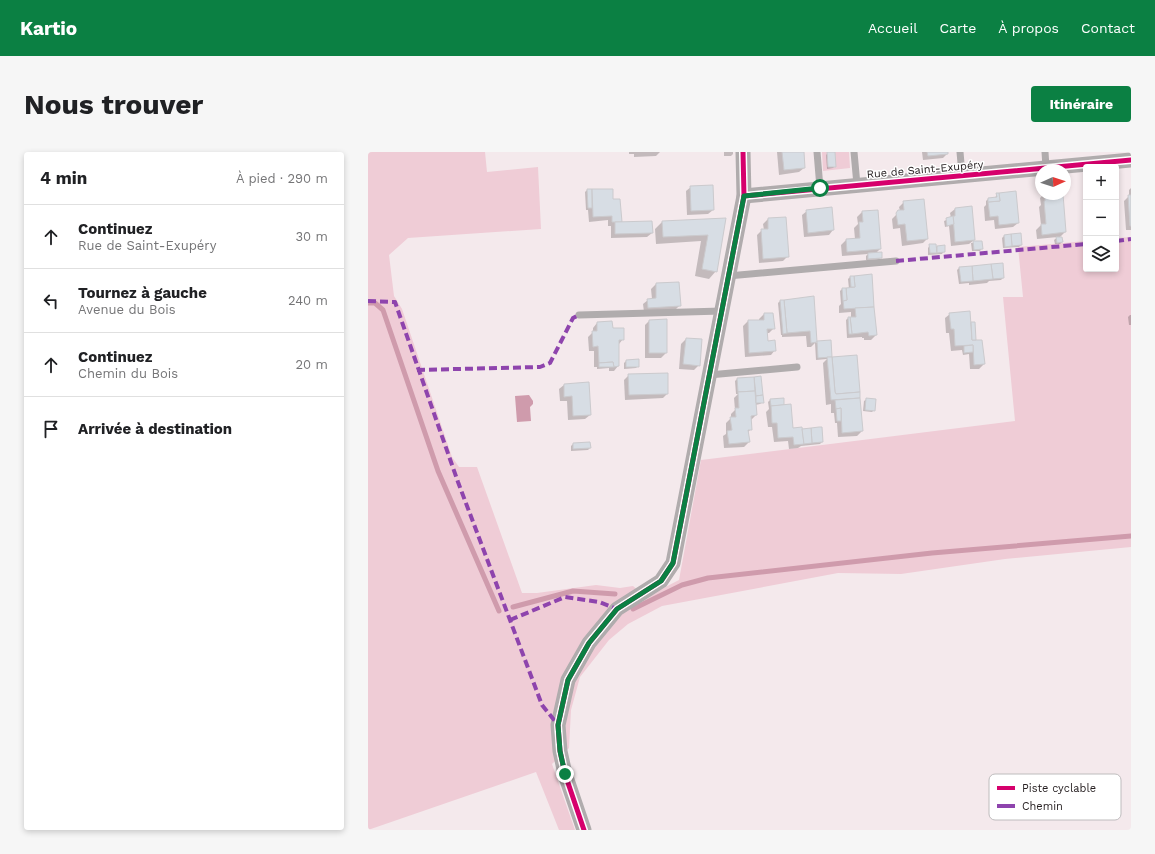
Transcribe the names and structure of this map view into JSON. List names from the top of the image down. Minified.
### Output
{"streets":{"street":["Rue de Saint-Exupéry"]},"legend":["Piste cyclable","Chemin"],"north":"right","page":{"header":"Kartio","nav":["Accueil","Carte","À propos","Contact"],"buttons":"Itinéraire","title":"Nous trouver","heading":["4 min","À pied · 290 m"],"map_buttons":["+","−"],"list":[["Continuez","Rue de Saint-Exupéry","30 m"],["Tournez à gauche","Avenue du Bois","240 m"],["Continuez","Chemin du Bois","20 m"],"Arrivée à destination"]}}
